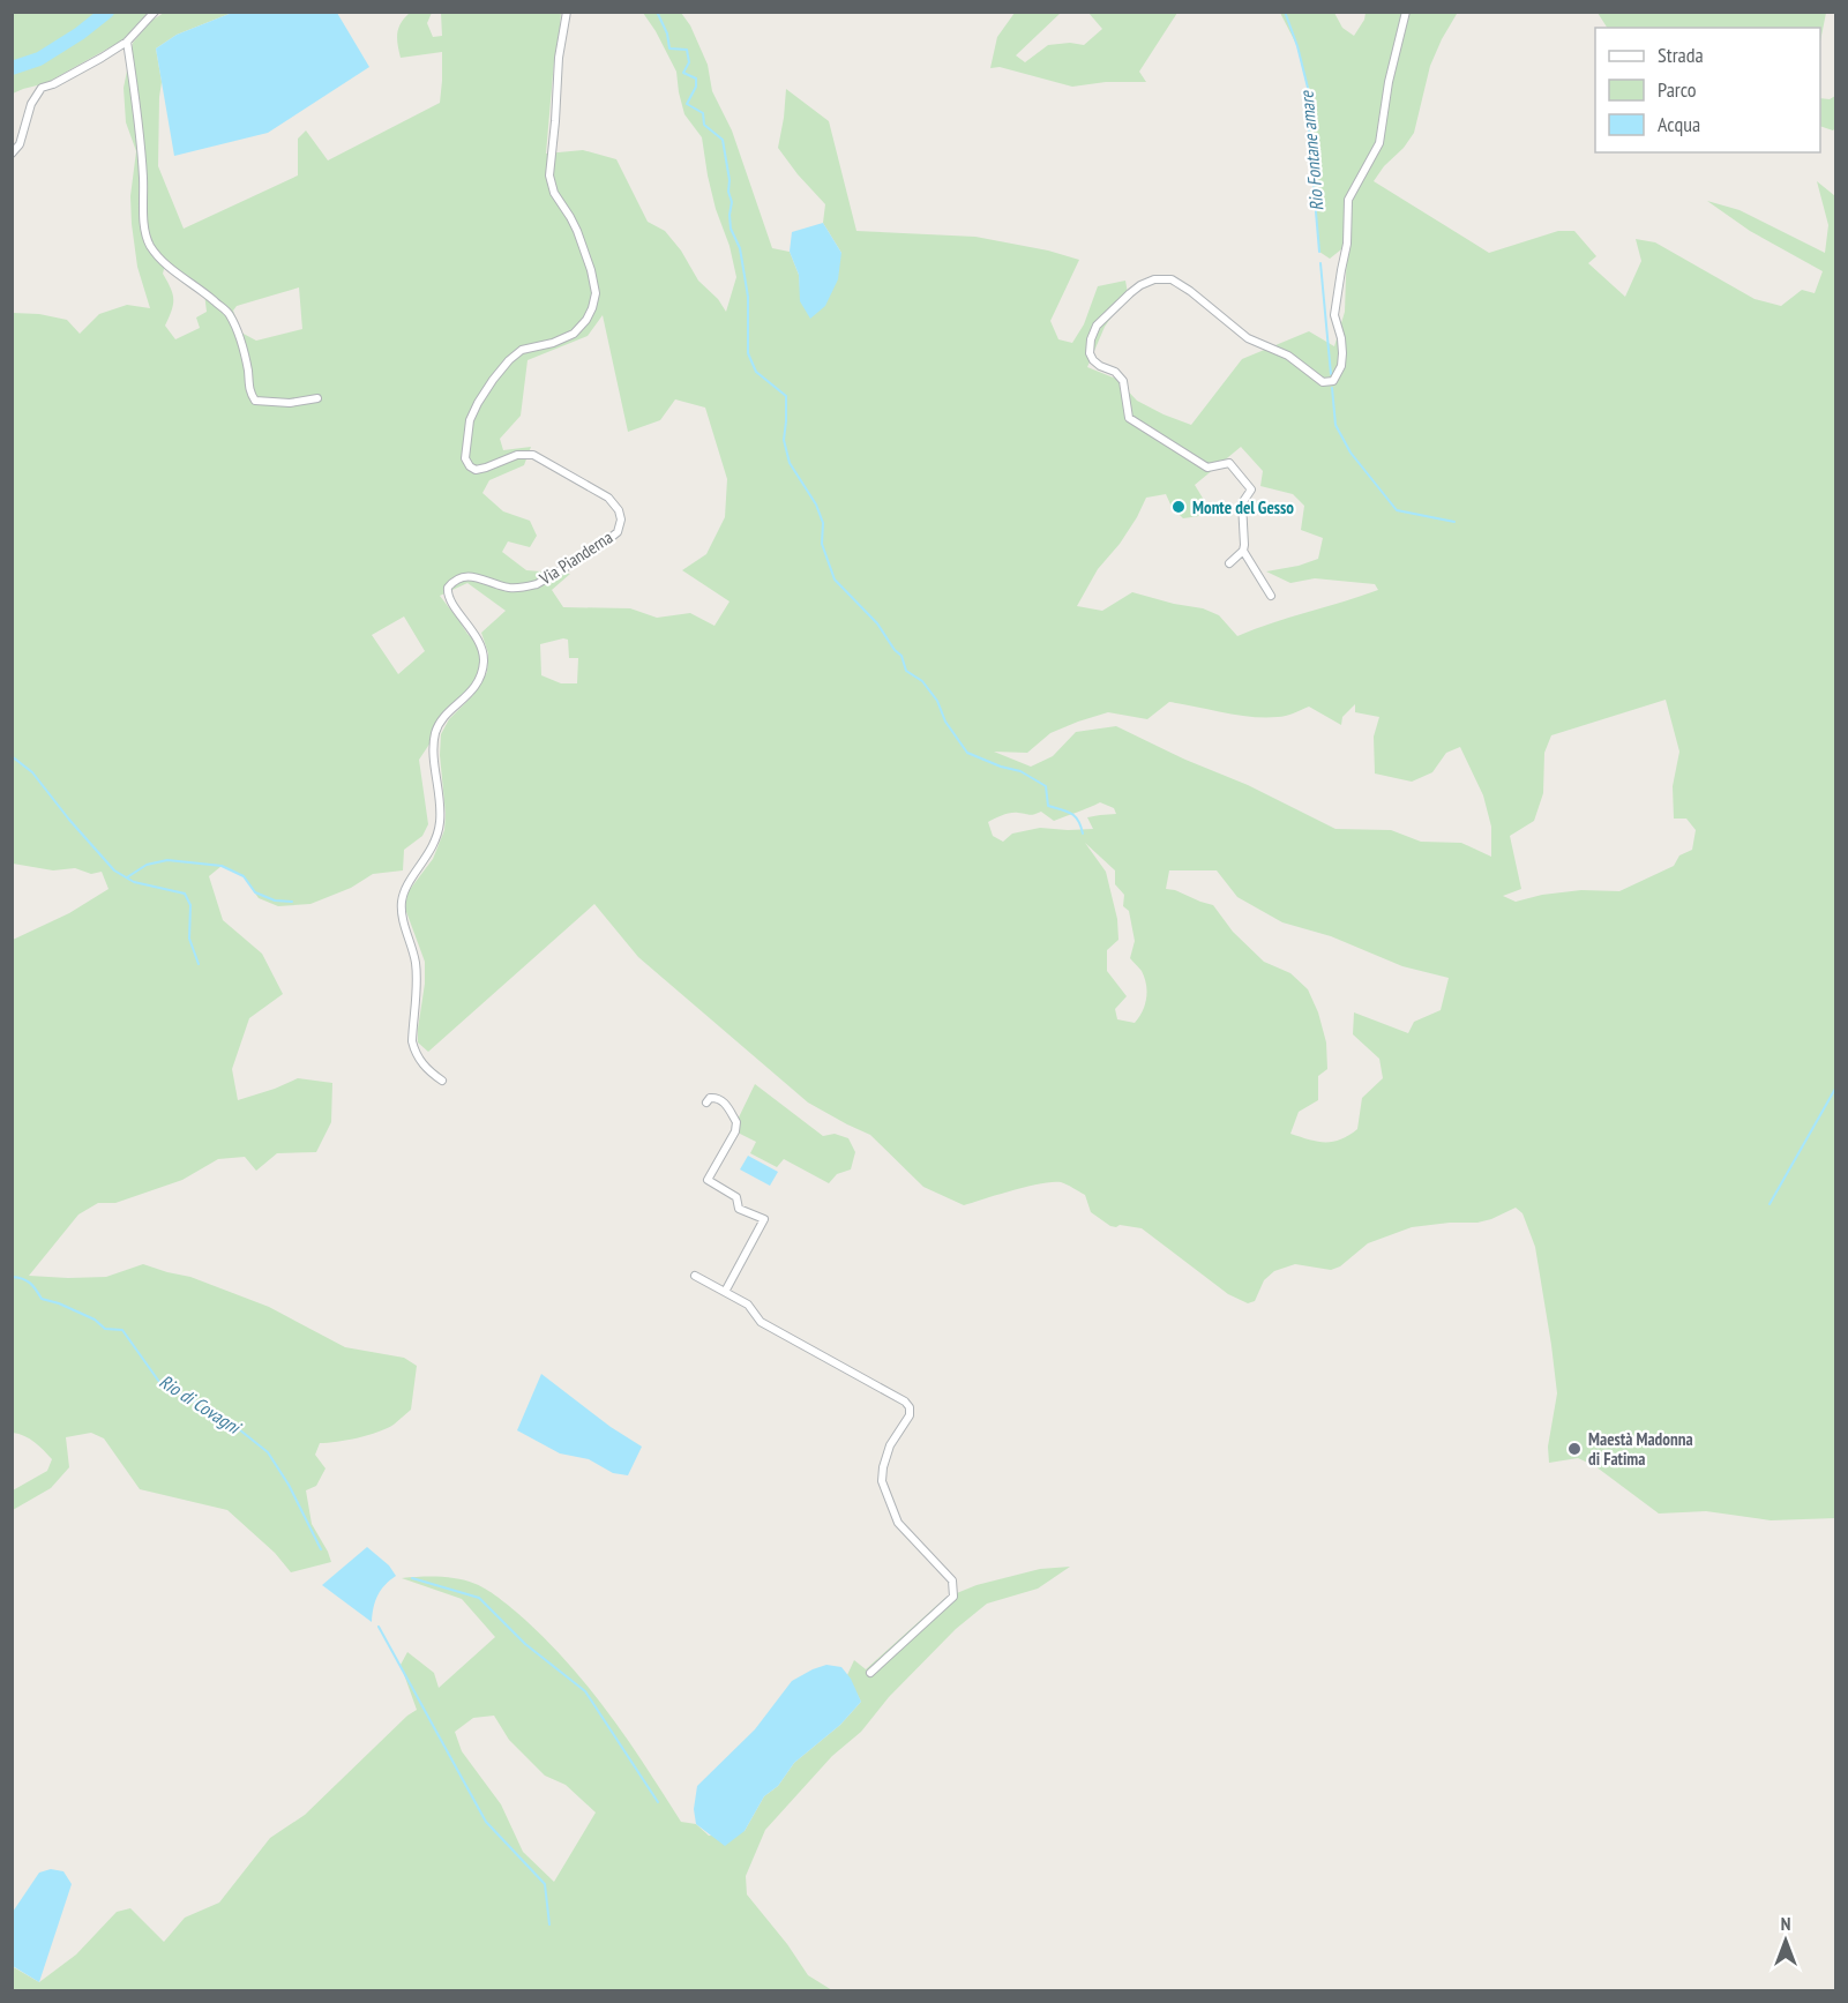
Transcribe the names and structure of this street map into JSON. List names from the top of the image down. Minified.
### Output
{"streets":{"street":["Via Pianderna"]},"water":["Rio Fontane amare","Rio di Covagni"],"places":["Monte del Gesso","Maestà Madonna di Fatima"],"legend":["Strada","Parco","Acqua"],"north":"top"}
